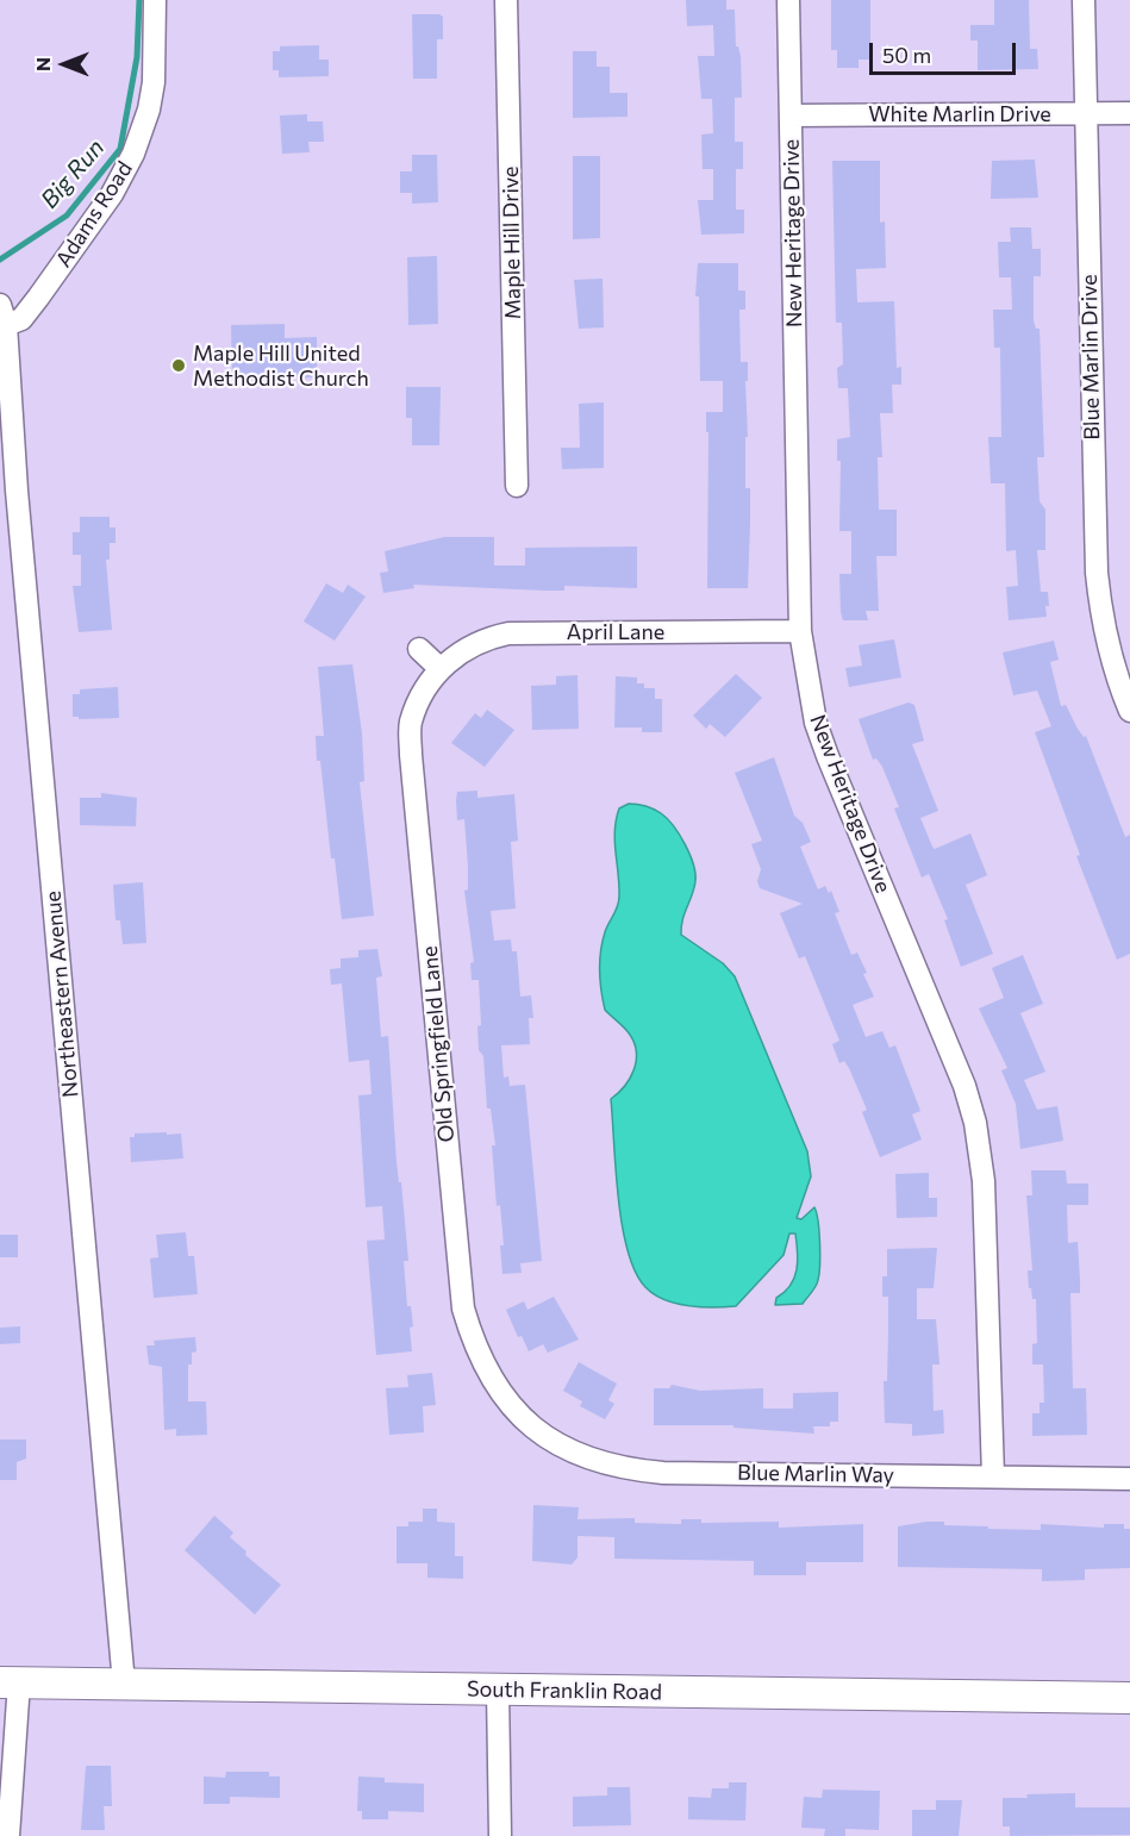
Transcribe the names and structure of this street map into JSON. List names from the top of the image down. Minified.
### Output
{"streets":{"main road":["South Franklin Road"],"street":["White Marlin Drive","Adams Road","New Heritage Drive","Maple Hill Drive","Blue Marlin Drive","April Lane","Northeastern Avenue","Old Springfield Lane","Blue Marlin Way"]},"crossings":[["White Marlin Drive","New Heritage Drive"],["White Marlin Drive","Blue Marlin Drive"],["Adams Road","Northeastern Avenue"],["New Heritage Drive","April Lane"],["New Heritage Drive","Blue Marlin Way"],["April Lane","Old Springfield Lane"],["Northeastern Avenue","South Franklin Road"],["Old Springfield Lane","Blue Marlin Way"]],"water":["Big Run"],"places":["Maple Hill United Methodist Church"],"scale_bar":"50 m","north":"left"}
